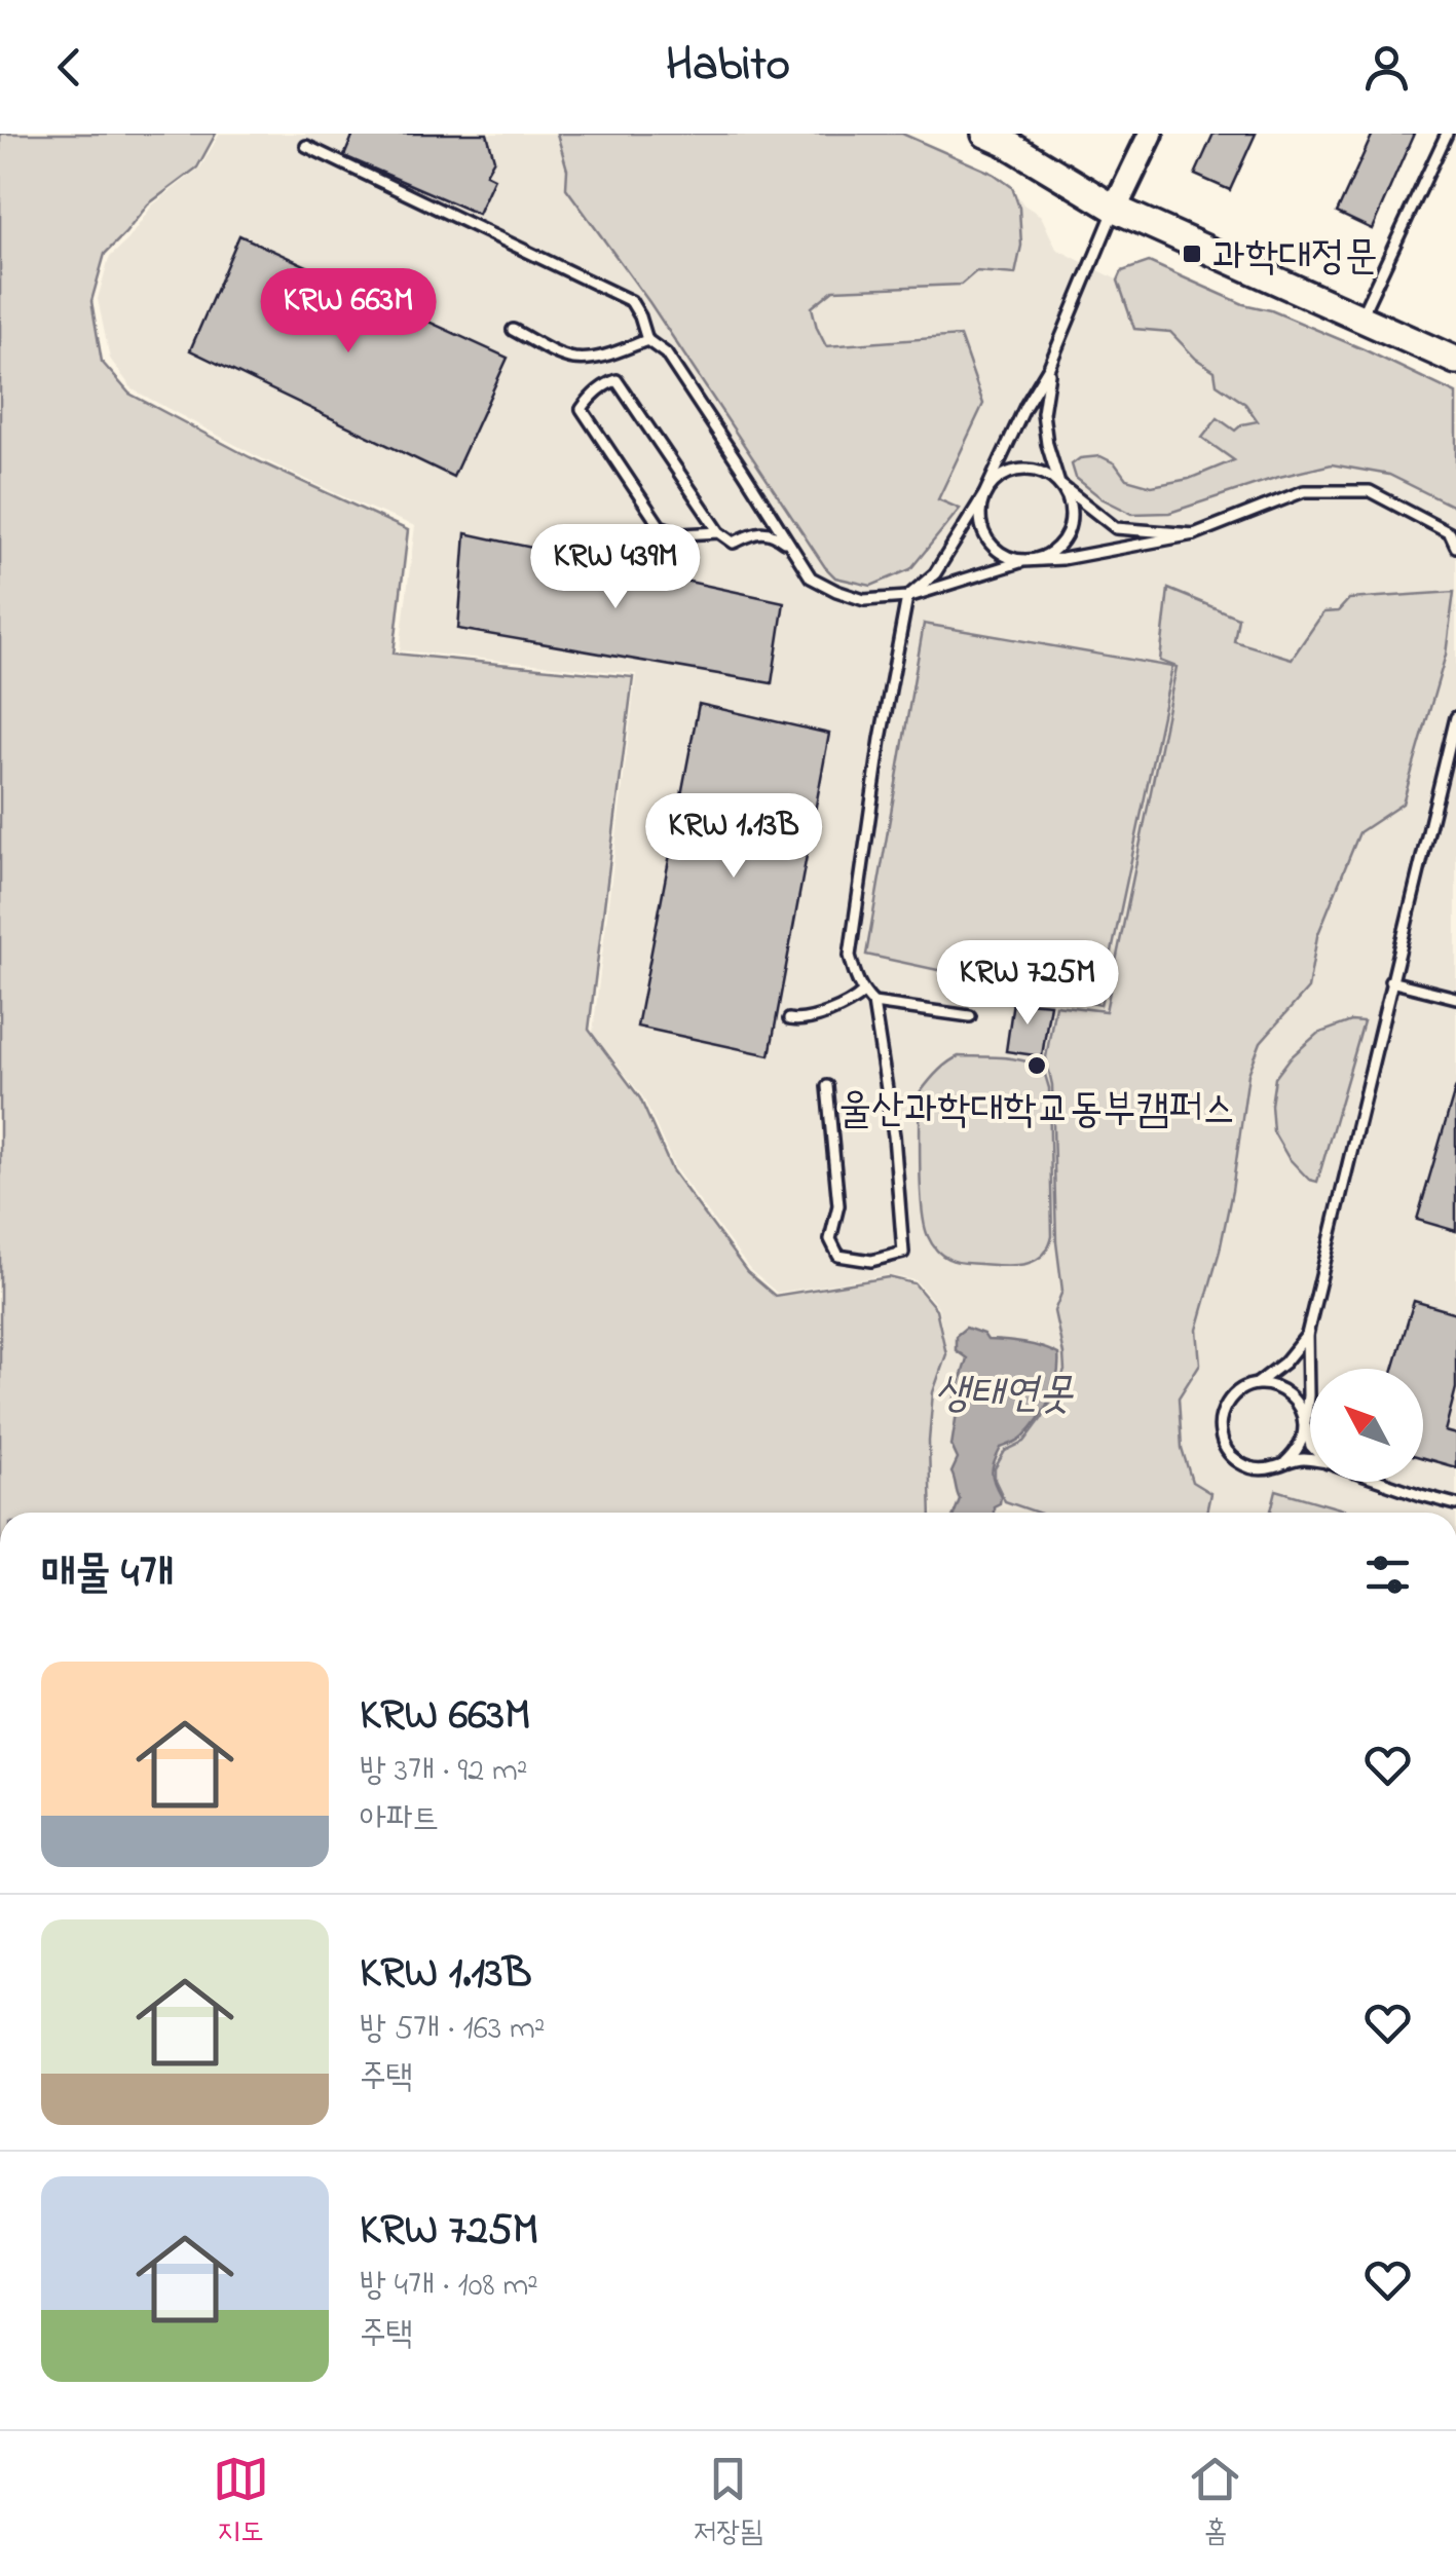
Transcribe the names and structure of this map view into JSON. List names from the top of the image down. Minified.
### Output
{"water":["생태연못"],"places":{"transit":["과학대정문"],"other":["울산과학대학교동부캠퍼스"]},"north":"top left","page":{"header":"Habito","price":["KRW 663M","KRW 439M","KRW 1.13B","KRW 725M"],"heading":"매물 4개","list":[{"name":"KRW 663M","note":"방 3개 · 92 m² · 아파트"},{"name":"KRW 1.13B","note":"방 5개 · 163 m² · 주택"},{"name":"KRW 725M","note":"방 4개 · 108 m² · 주택"}],"tabs":["지도","저장됨","홈"]}}
